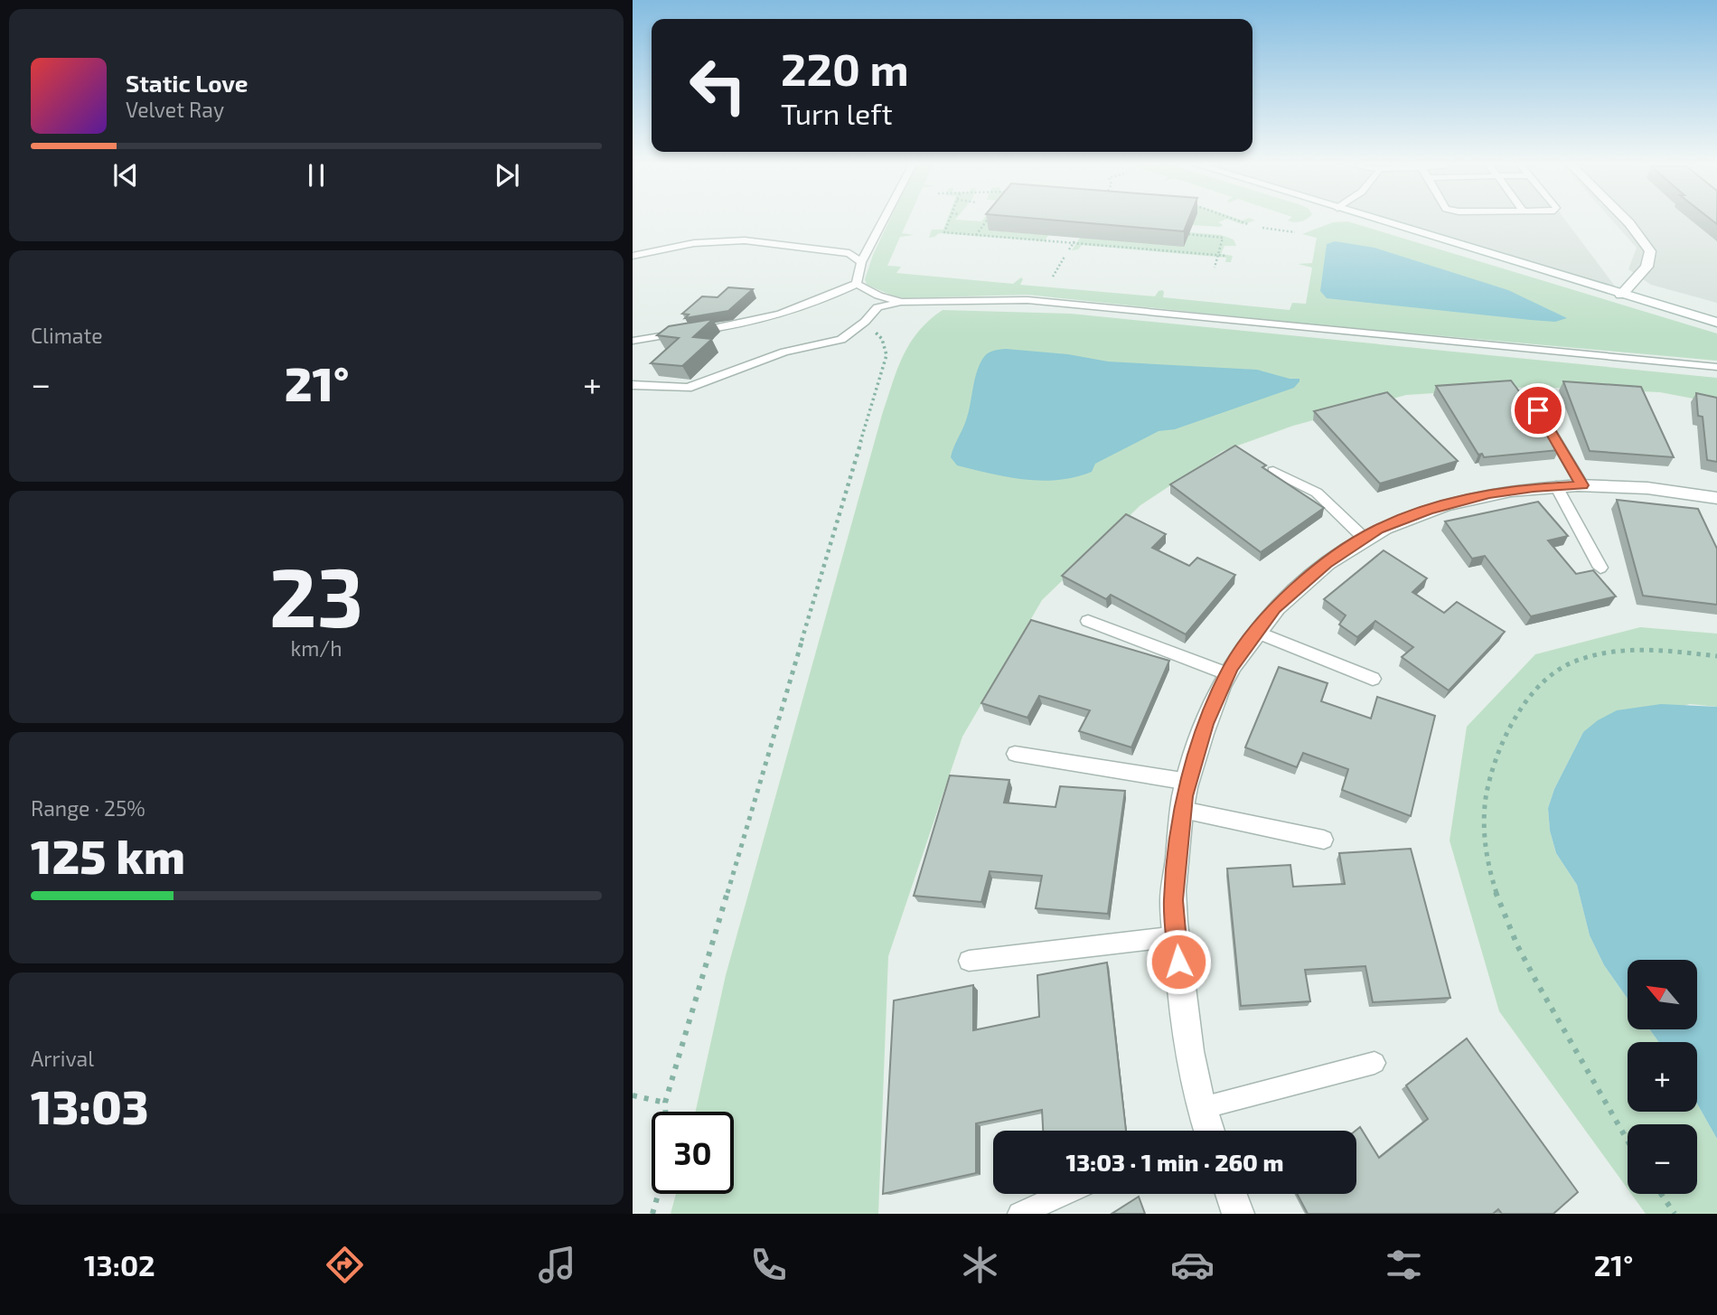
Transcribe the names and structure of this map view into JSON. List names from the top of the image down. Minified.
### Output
{"north":"top left","page":{"turn":["220 m","Turn left"],"song":["Static Love","Velvet Ray"],"tile":["Climate",["23","km/h"],["Range · 25%","125 km"],["Arrival","13:03"]],"heat":["−","21°","+"],"map_buttons":["+","−"],"limit":"30","trip":"13:03 · 1 min · 260 m","tabs":["13:02","21°"]}}
